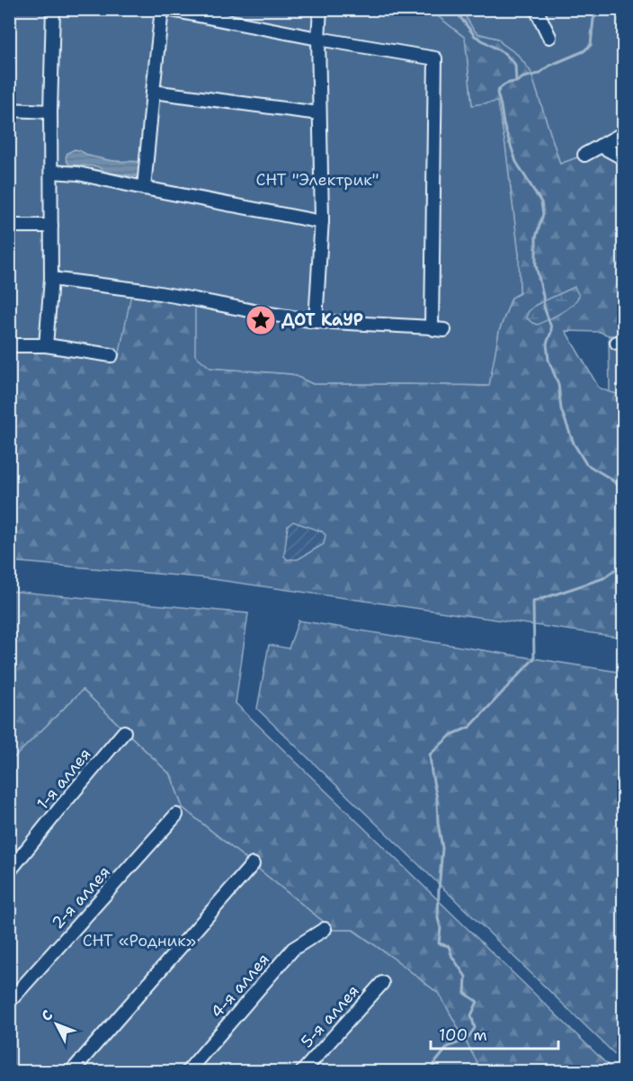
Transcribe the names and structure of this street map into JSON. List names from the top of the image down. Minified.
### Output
{"streets":{"street":["1-я аллея","2-я аллея","4-я аллея","5-я аллея"]},"parks":["СНТ \"Электрик\"","СНТ «Родник»"],"places":{"place":["ДОТ КаУР"]},"scale_bar":"100 m","north":"top left"}
